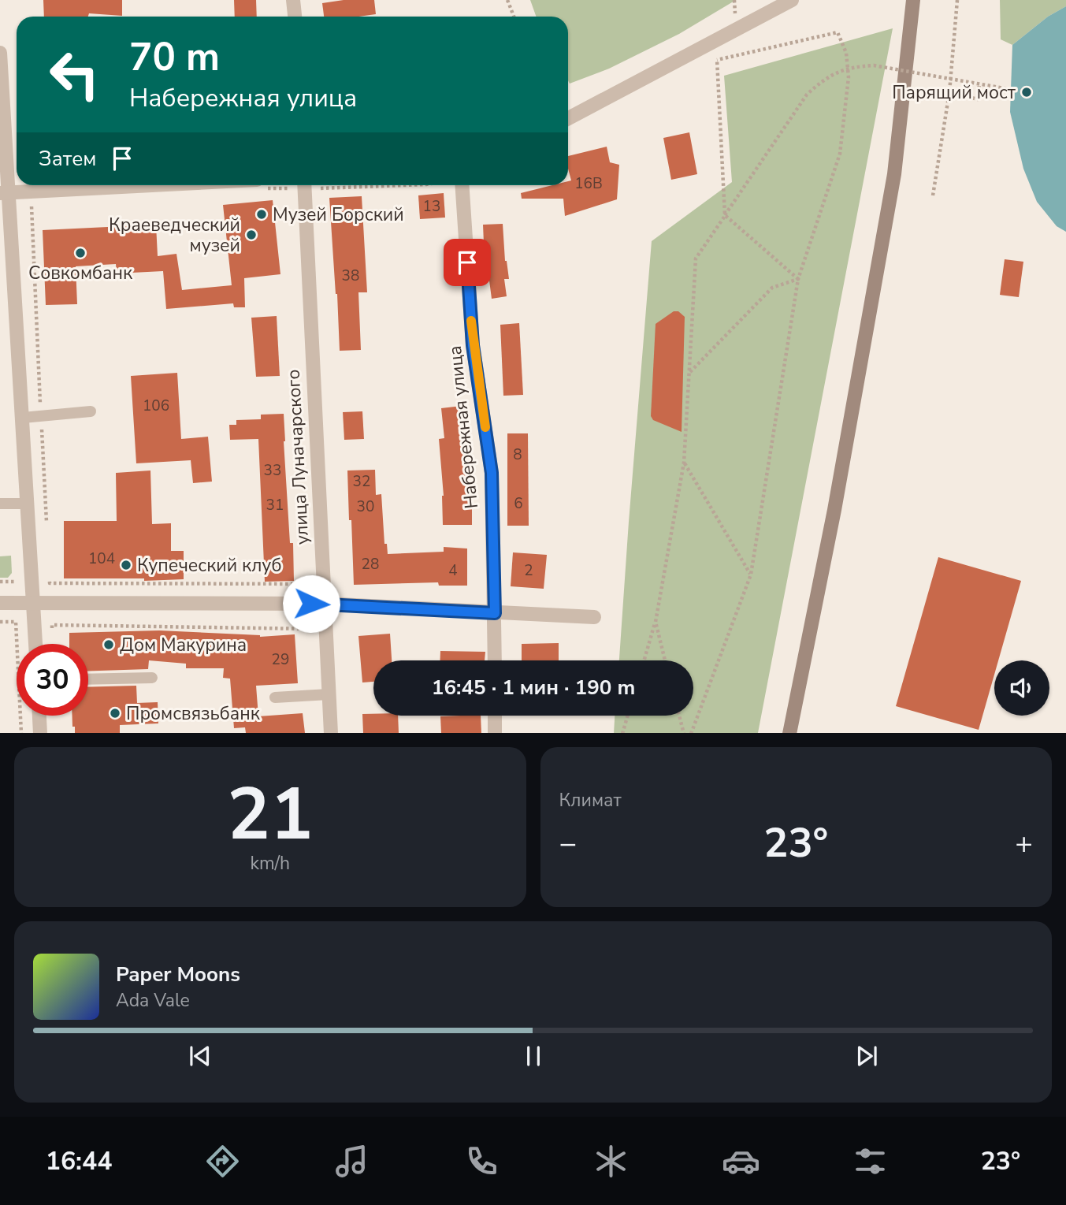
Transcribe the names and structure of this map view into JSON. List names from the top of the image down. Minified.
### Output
{"streets":{"street":["Набережная улица","улица Луначарского"]},"places":["Парящий мост","Музей Борский","Краеведческий музей","Совкомбанк","Купеческий клуб","Дом Макурина","Промсвязьбанк"],"house_numbers":["16В","13","38","106","8","33","32","6","31","30","104","28","4","2","29"],"page":{"turn":["70 m","Набережная улица"],"then":"Затем","limit":"30","trip":"16:45 · 1 мин · 190 m","tile":[["21","km/h"],"Климат"],"heat":["−","23°","+"],"song":["Paper Moons","Ada Vale"],"tabs":["16:44","23°"]}}
